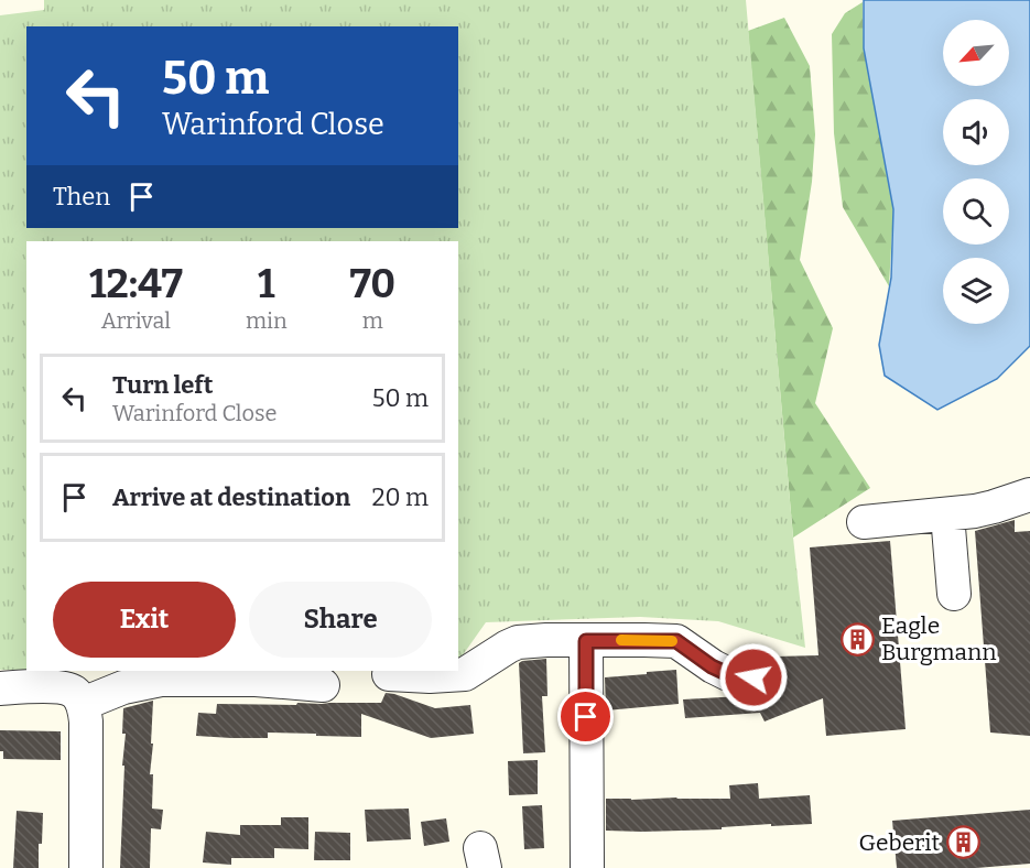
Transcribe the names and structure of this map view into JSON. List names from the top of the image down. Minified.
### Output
{"places":{"building":["Eagle Burgmann","Geberit"]},"north":"bottom left","page":{"turn":["50 m","Warinford Close"],"then":"Then","eta":["12:47","Arrival","1","min","70","m"],"list":[{"name":"Turn left","note":"Warinford Close","value":"50 m"},{"name":"Arrive at destination","value":"20 m"}],"buttons":["Exit","Share"]}}
